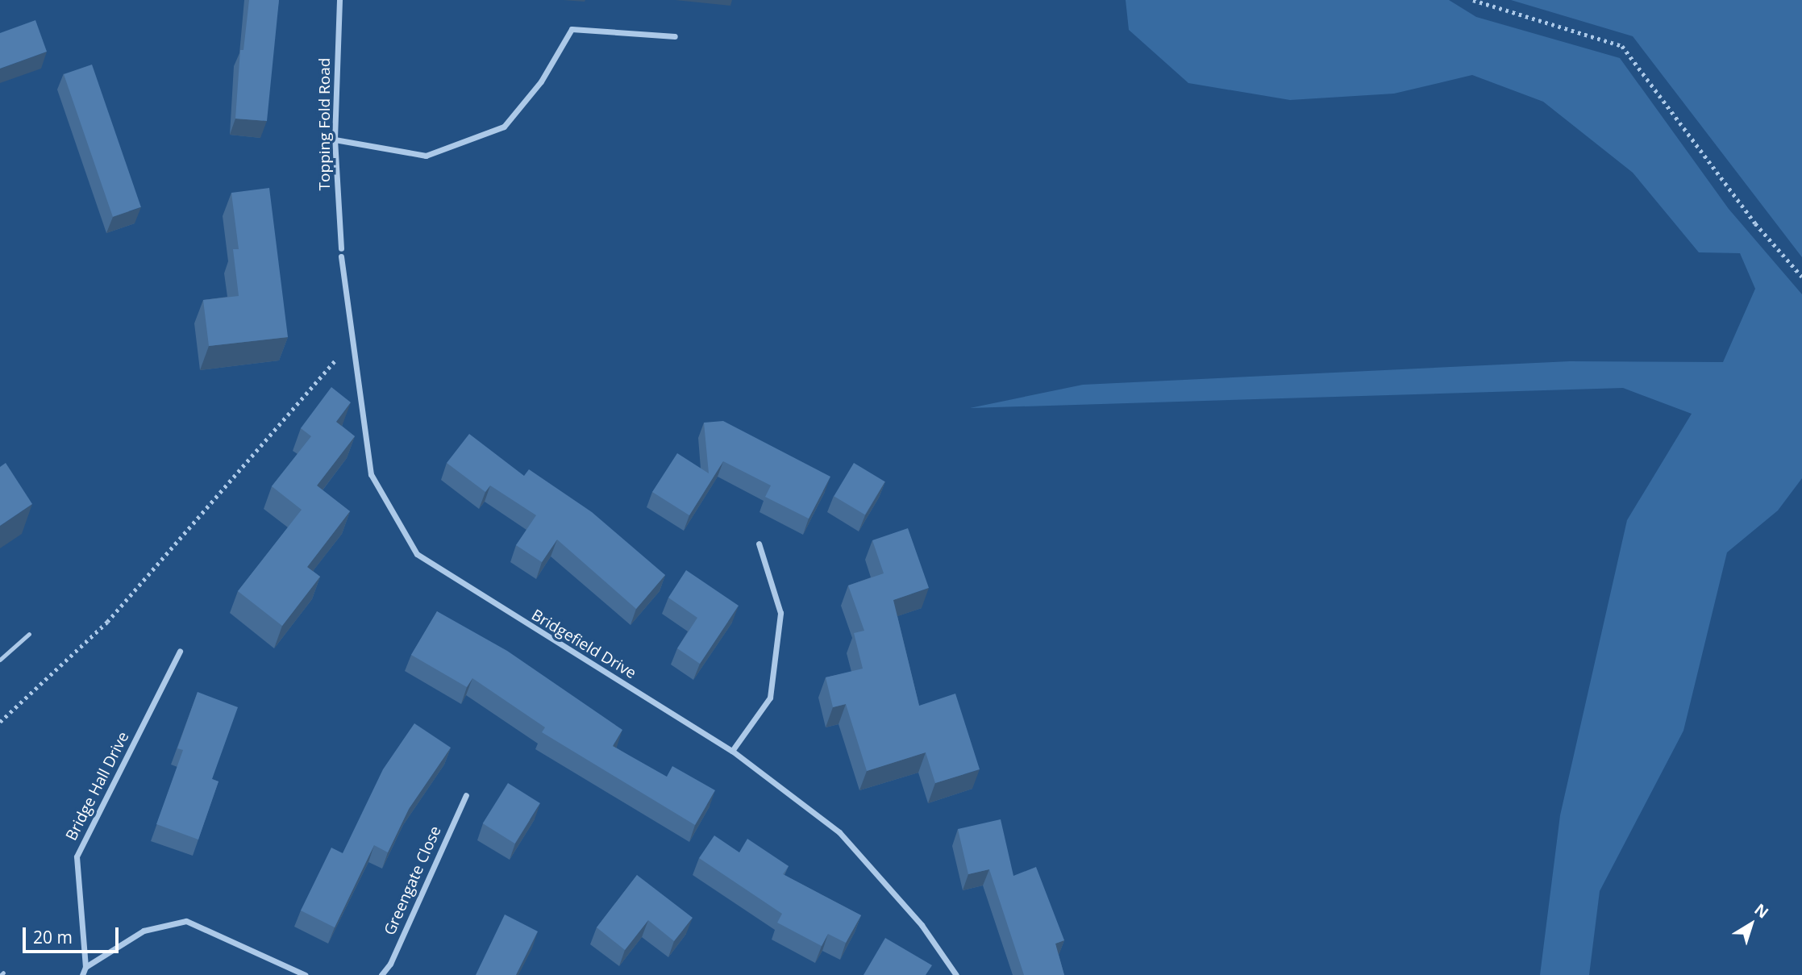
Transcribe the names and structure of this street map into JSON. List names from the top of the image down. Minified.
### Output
{"streets":{"street":["Topping Fold Road","Bridgefield Drive","Bridge Hall Drive","Greengate Close"]},"scale_bar":"20 m","north":"top right"}
